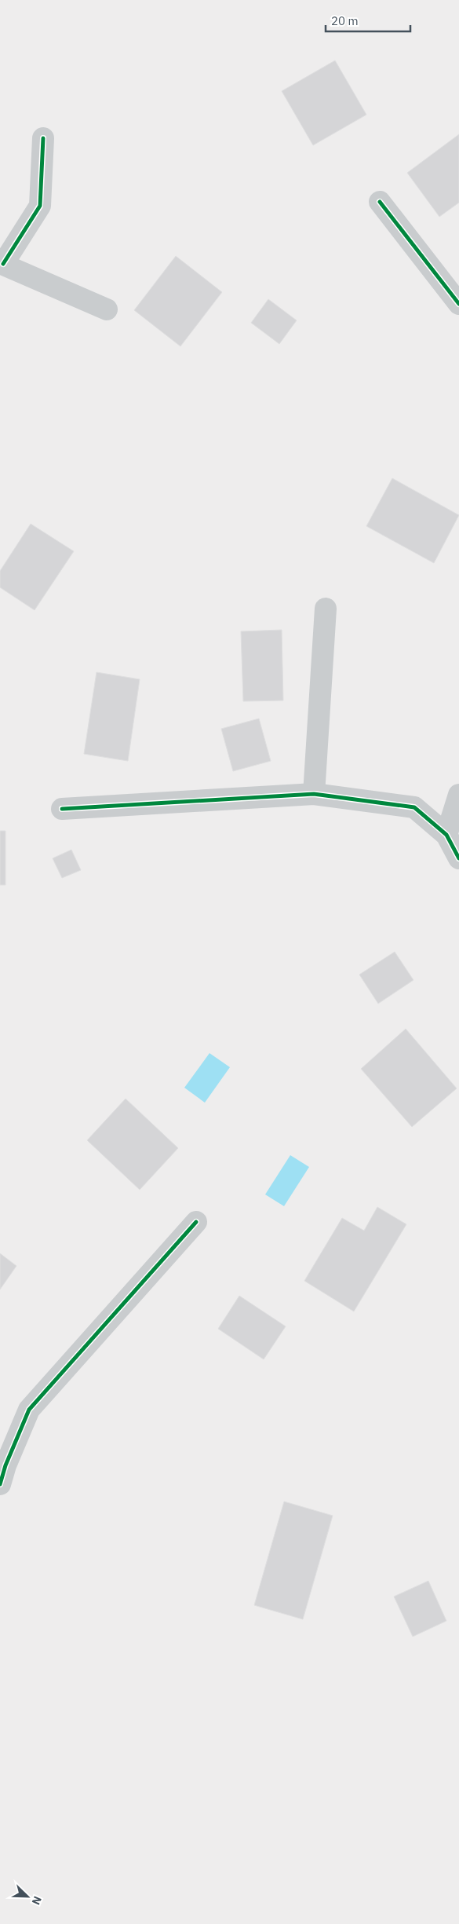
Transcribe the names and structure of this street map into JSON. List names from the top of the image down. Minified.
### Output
{"scale_bar":"20 m","north":"bottom right"}
